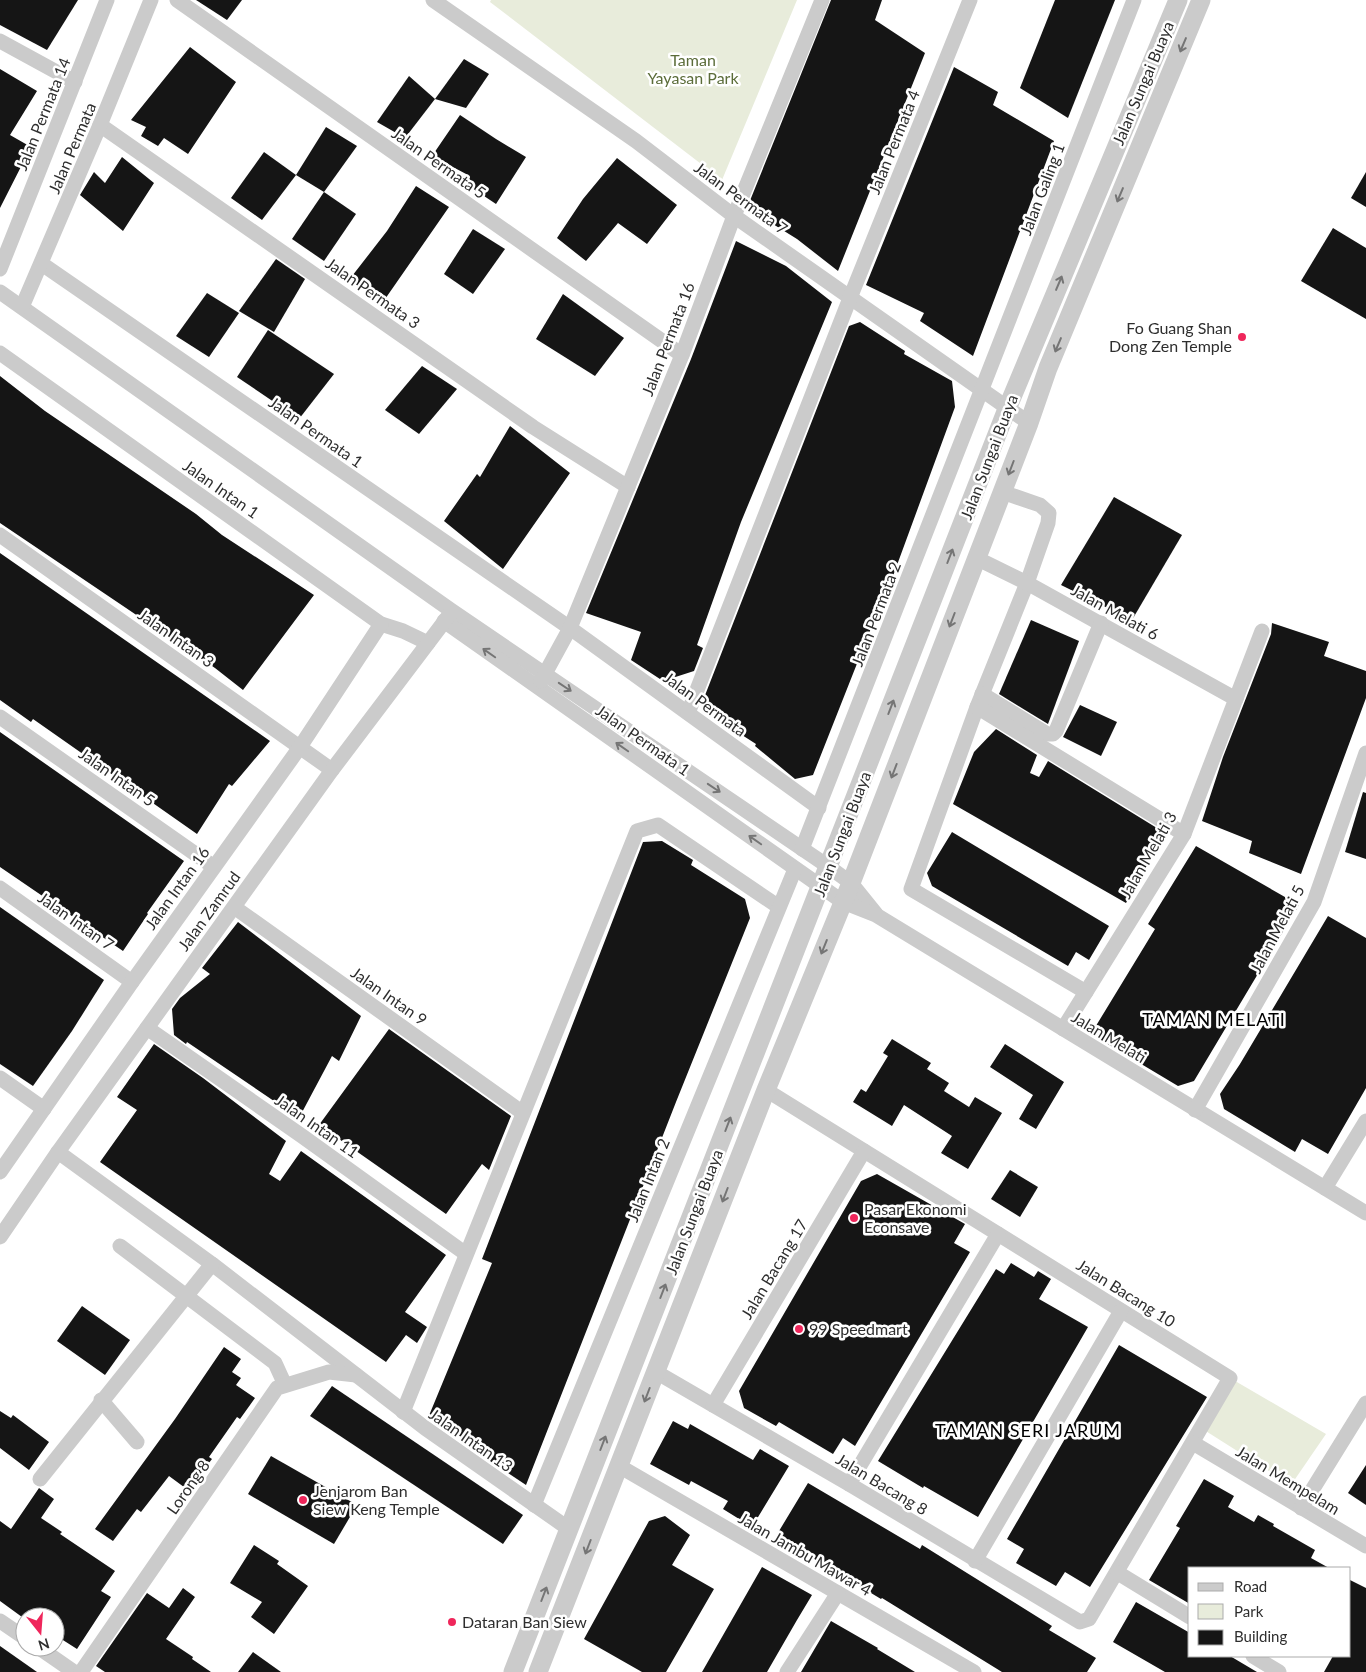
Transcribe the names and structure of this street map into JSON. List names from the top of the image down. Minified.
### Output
{"streets":{"street":["Jalan Sungai Buaya","Jalan Permata 14","Jalan Permata 4","Jalan Permata","Jalan Permata 5","Jalan Galing 1","Jalan Permata 7","Jalan Permata 3","Jalan Permata 16","Jalan Permata 1","Jalan Intan 1","Jalan Melati 6","Jalan Permata 2","Jalan Intan 3","Jalan Intan 5","Jalan Melati 3","Jalan Intan 16","Jalan Zamrud","Jalan Intan 7","Jalan Melati 5","Jalan Intan 9","Jalan Melati","Jalan Intan 11","Jalan Intan 2","Jalan Bacang 17","Jalan Bacang 10","Jalan Intan 13","Jalan Mempelam","Jalan Bacang 8","Lorong 8","Jalan Jambu Mawar 4"]},"crossings":[["Jalan Sungai Buaya","Jalan Permata 7"],["Jalan Sungai Buaya","Jalan Permata 1"],["Jalan Sungai Buaya","Jalan Melati 6"],["Jalan Sungai Buaya","Jalan Melati"],["Jalan Sungai Buaya","Jalan Bacang 10"],["Jalan Sungai Buaya","Jalan Intan 13"],["Jalan Sungai Buaya","Jalan Bacang 8"],["Jalan Sungai Buaya","Jalan Jambu Mawar 4"],["Jalan Permata 4","Jalan Permata 7"],["Jalan Permata","Jalan Permata 3"],["Jalan Permata","Jalan Permata 16"],["Jalan Permata","Jalan Permata 1"],["Jalan Permata","Jalan Permata 2"],["Jalan Permata 5","Jalan Permata 16"],["Jalan Galing 1","Jalan Permata 7"],["Jalan Galing 1","Jalan Permata 2"],["Jalan Permata 7","Jalan Permata 16"],["Jalan Permata 7","Jalan Permata 2"],["Jalan Permata 3","Jalan Permata 16"],["Jalan Permata 16","Jalan Permata 1"],["Jalan Permata 1","Jalan Permata 2"],["Jalan Permata 1","Jalan Zamrud"],["Jalan Permata 1","Jalan Melati"],["Jalan Permata 1","Jalan Intan 2"],["Jalan Intan 1","Jalan Intan 16"],["Jalan Intan 1","Jalan Zamrud"],["Jalan Melati 6","Jalan Melati 3"],["Jalan Intan 3","Jalan Intan 16"],["Jalan Intan 3","Jalan Zamrud"],["Jalan Intan 5","Jalan Intan 16"],["Jalan Melati 3","Jalan Melati"],["Jalan Intan 16","Jalan Intan 7"],["Jalan Zamrud","Jalan Intan 9"],["Jalan Zamrud","Jalan Intan 11"],["Jalan Zamrud","Jalan Intan 13"],["Jalan Melati 5","Jalan Melati"],["Jalan Intan 2","Jalan Intan 13"],["Jalan Bacang 17","Jalan Bacang 10"],["Jalan Bacang 17","Jalan Bacang 8"],["Jalan Bacang 10","Jalan Mempelam"],["Jalan Bacang 10","Jalan Bacang 8"],["Jalan Intan 13","Lorong 8"]],"districts":["TAMAN MELATI","TAMAN SERI JARUM"],"parks":["Taman Yayasan Park"],"places":["Fo Guang Shan Dong Zen Temple","Pasar Ekonomi Econsave","99 Speedmart","Jenjarom Ban Siew Keng Temple","Dataran Ban Siew"],"legend":["Road","Park","Building"],"north":"bottom"}
